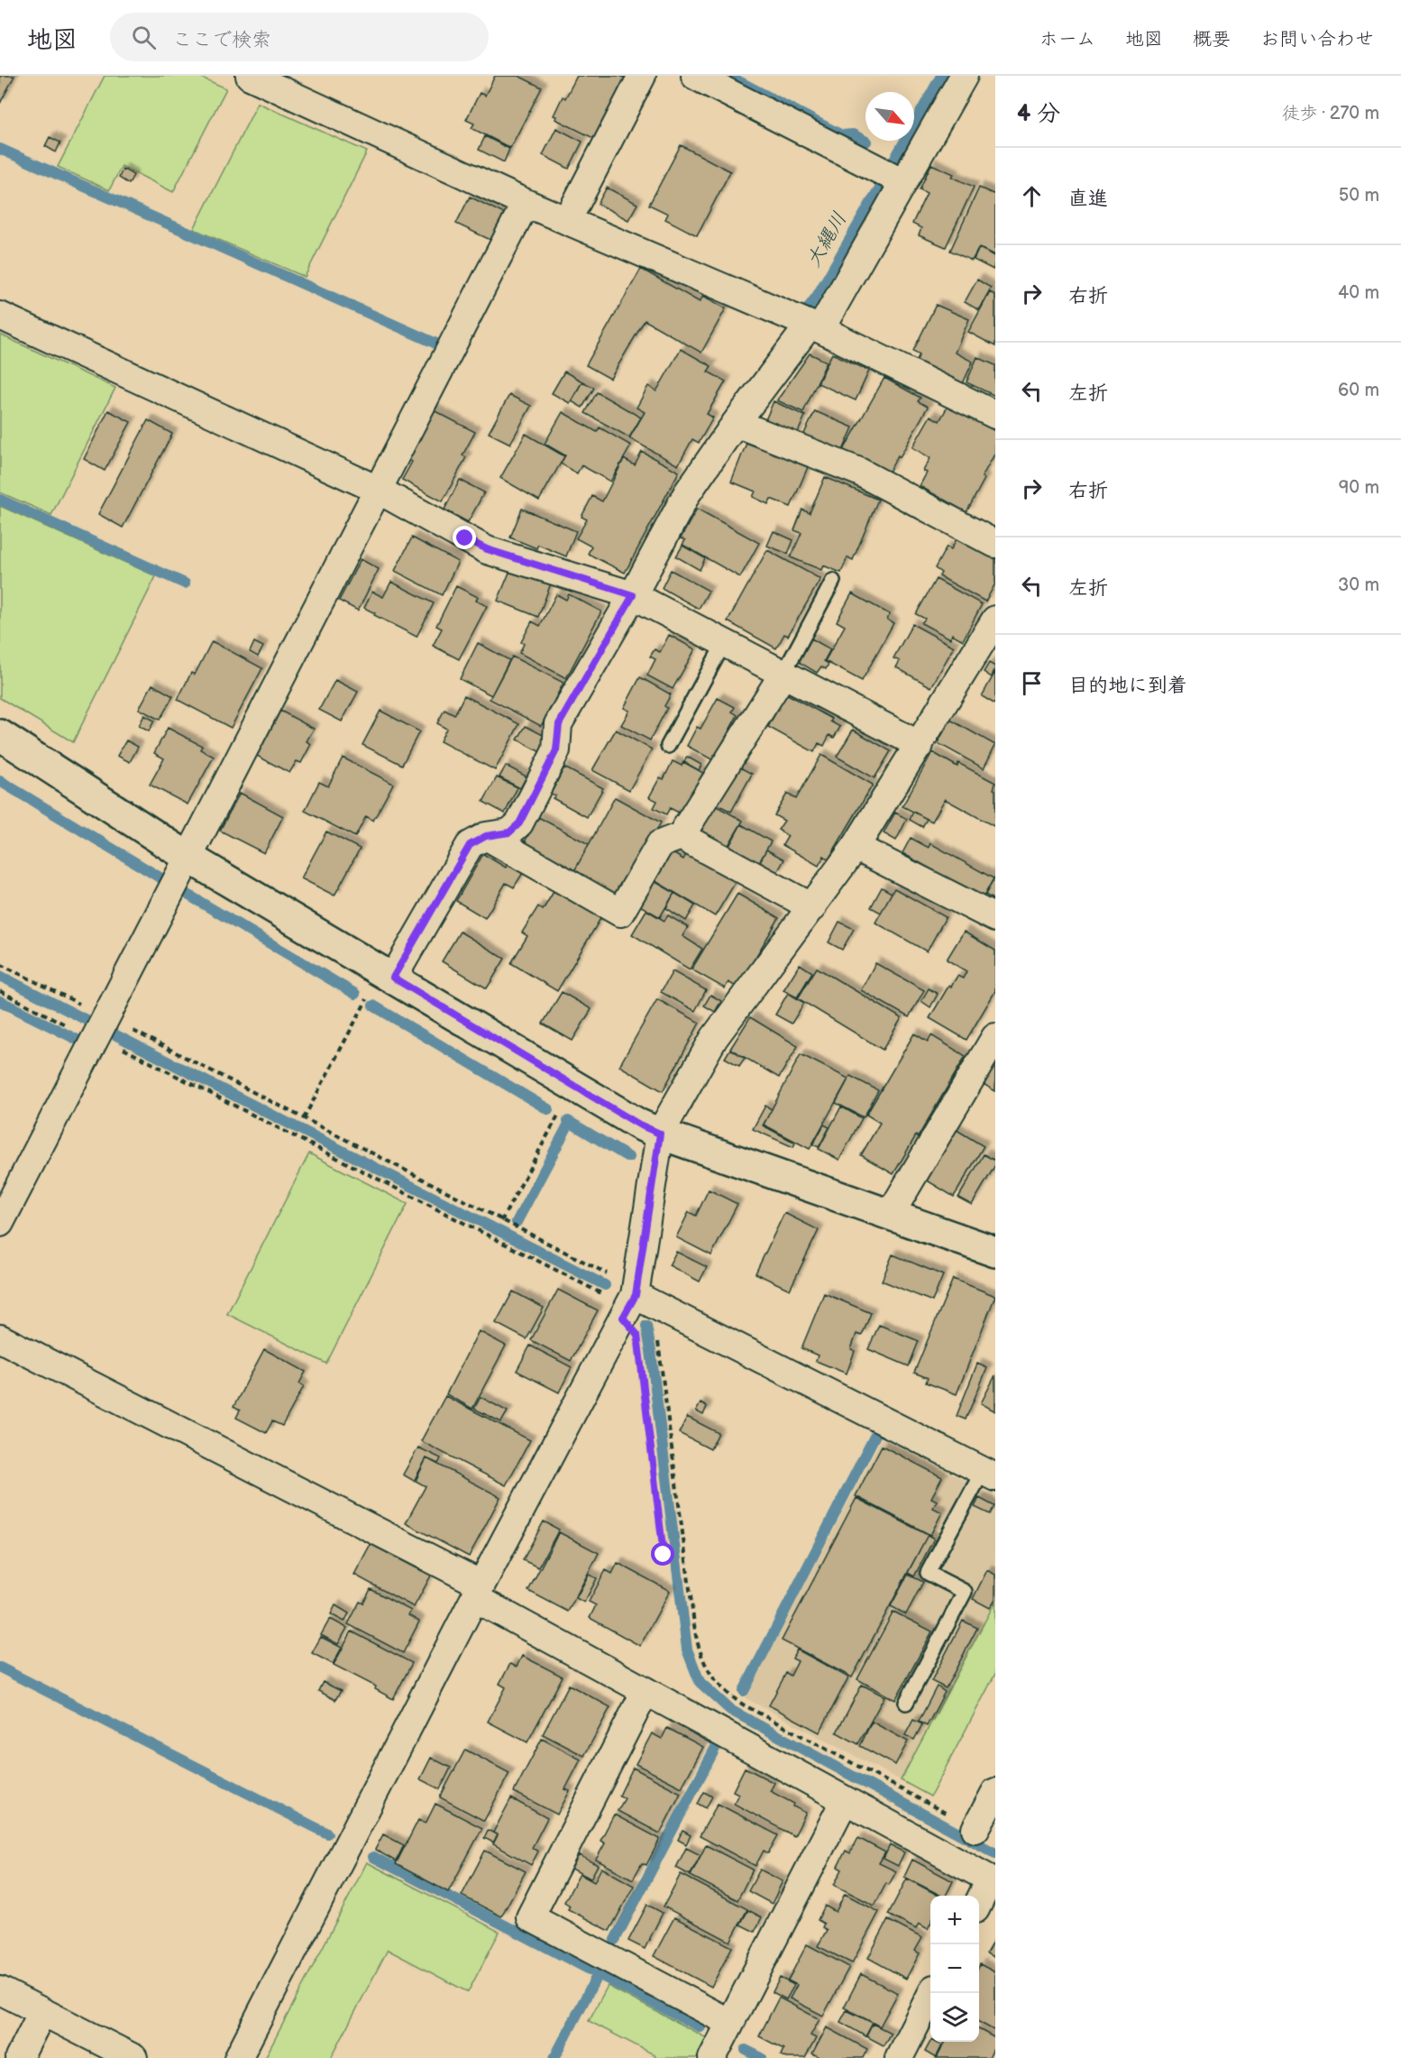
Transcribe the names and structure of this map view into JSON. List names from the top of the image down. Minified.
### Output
{"water":["大縄川"],"north":"bottom right","page":{"header":"地図","search":"ここで検索","nav":["ホーム","地図","概要","お問い合わせ"],"heading":["4 分","徒歩 · 270 m"],"list":[["直進","50 m"],["右折","40 m"],["左折","60 m"],["右折","90 m"],["左折","30 m"],"目的地に到着"],"map_buttons":["+","−"]}}
